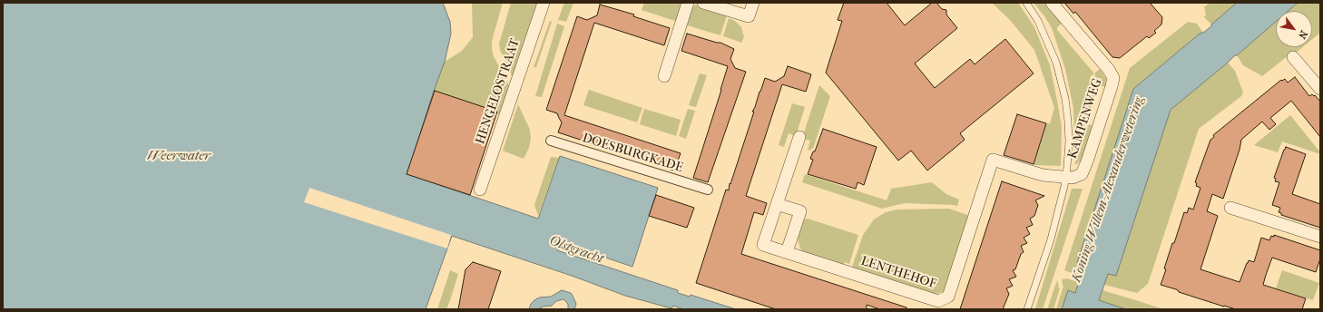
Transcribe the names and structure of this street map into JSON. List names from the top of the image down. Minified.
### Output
{"streets":{"street":["HENGELOSTRAAT","KAMPENWEG","DOESBURGKADE","LENTHEHOF"]},"crossings":[["KAMPENWEG","LENTHEHOF"]],"water":["Weerwater","Koning Willem-Alexanderwetering","Olstgracht"],"north":"bottom right"}
